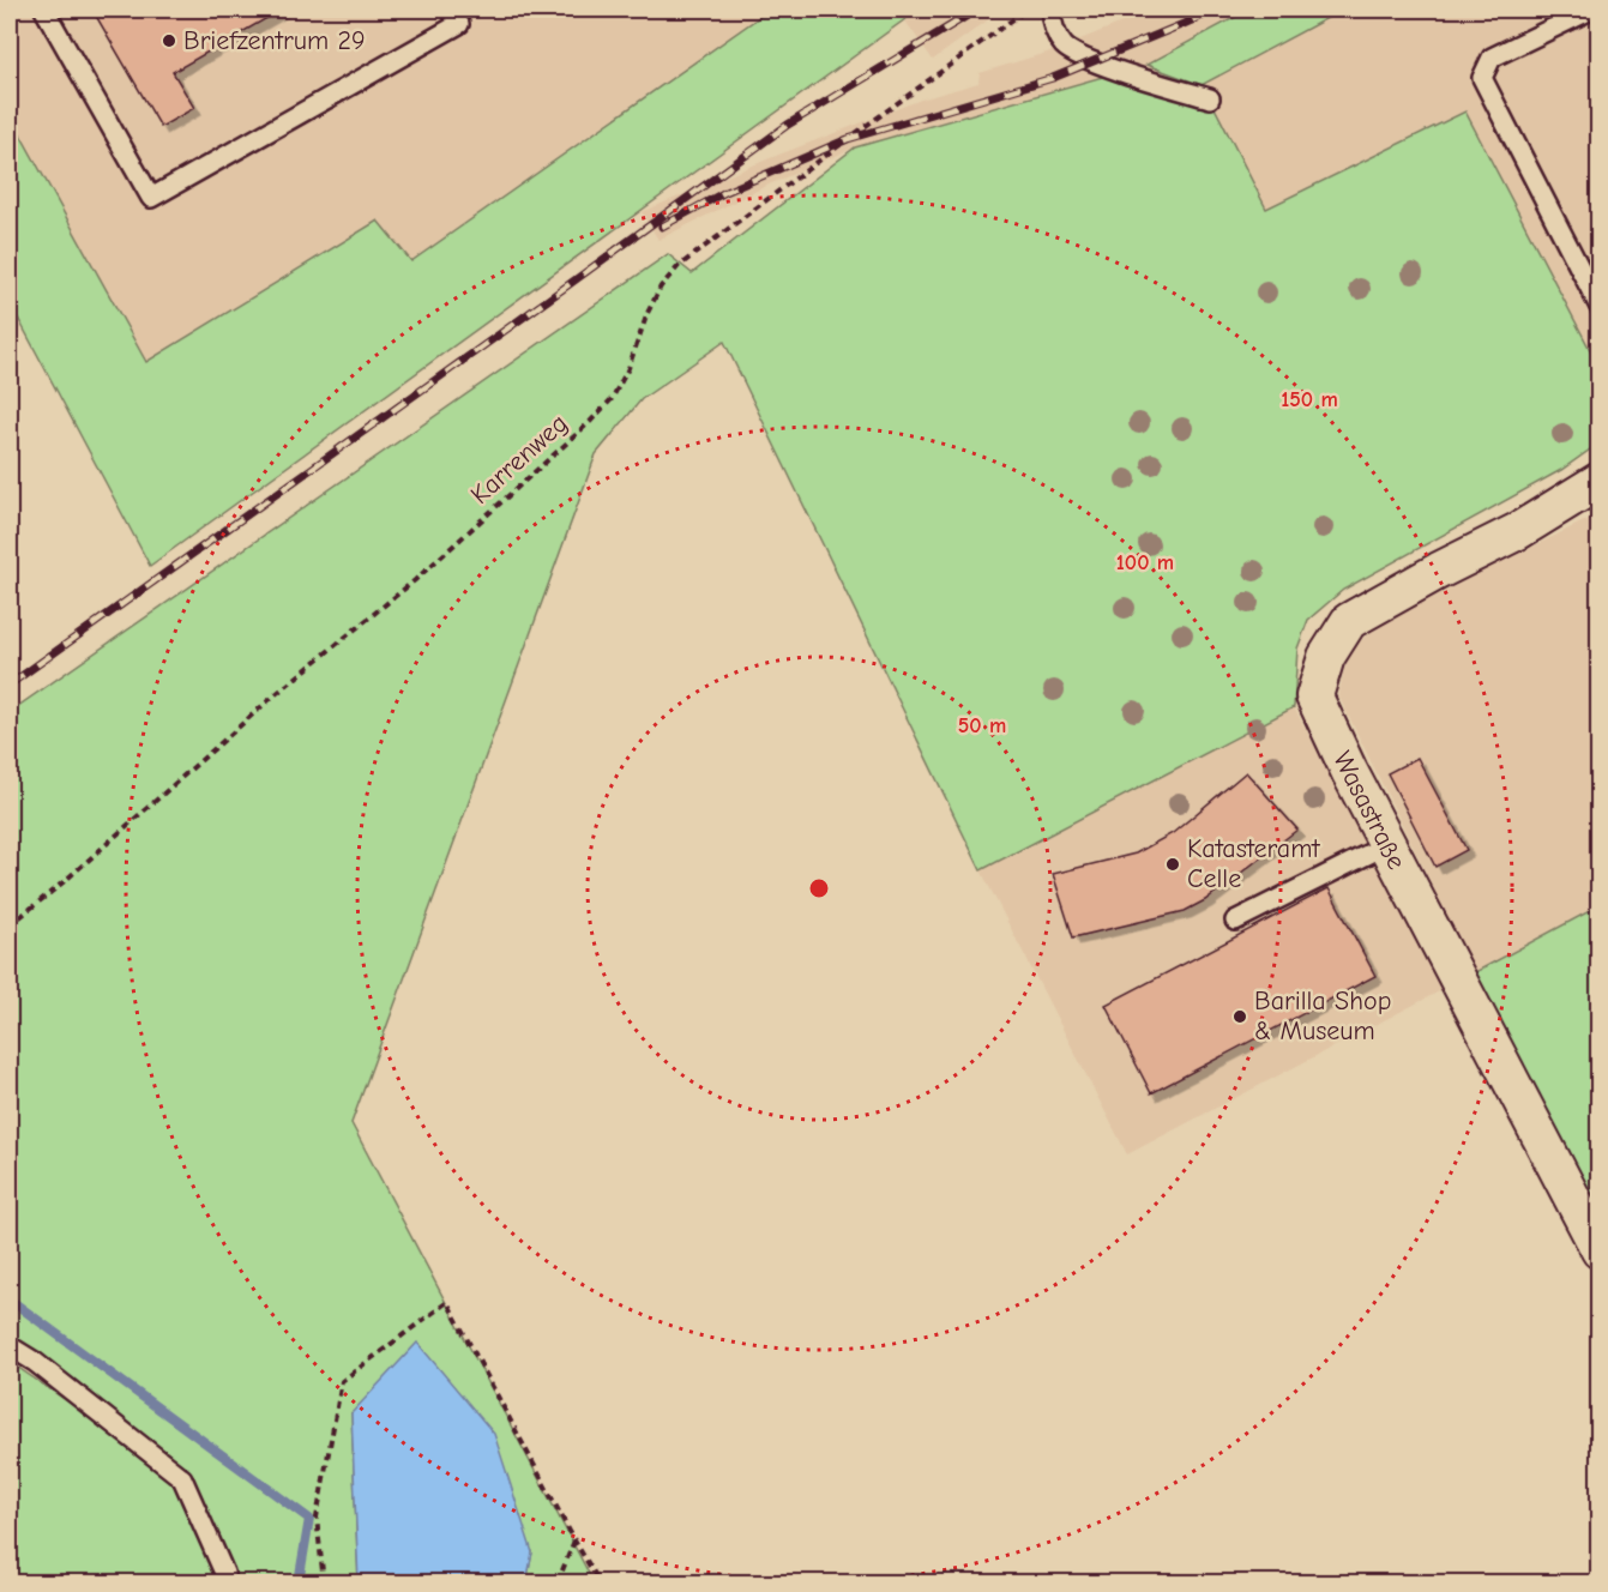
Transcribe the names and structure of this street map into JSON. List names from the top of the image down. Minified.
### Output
{"streets":{"street":["Wasastraße"],"path":["Karrenweg"]},"places":["Briefzentrum 29","Katasteramt Celle","Barilla Shop & Museum"],"rings":["150 m","100 m","50 m"]}
